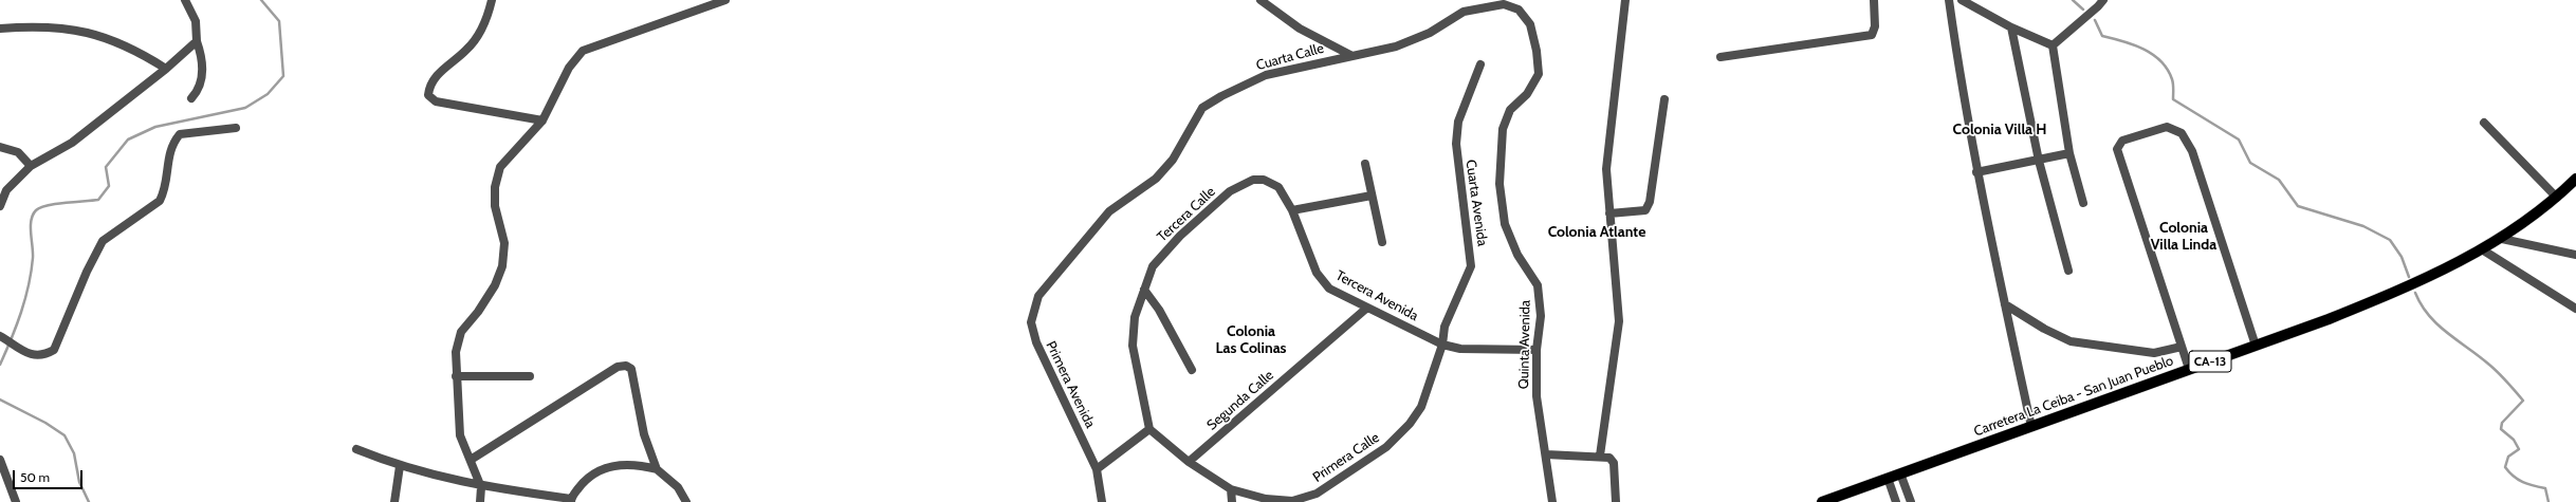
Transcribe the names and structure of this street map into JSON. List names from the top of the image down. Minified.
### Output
{"streets":{"main road":["CA-13","Carretera La Ceiba - San Juan Pueblo"],"street":["Cuarta Calle","Cuarta Avenida","Tercera Calle","Tercera Avenida","Quinta Avenida","Primera Avenida","Segunda Calle","Primera Calle"]},"crossings":[["Cuarta Calle","Quinta Avenida"],["Cuarta Calle","Primera Avenida"],["Cuarta Avenida","Tercera Avenida"],["Cuarta Avenida","Primera Calle"],["Tercera Calle","Tercera Avenida"],["Tercera Calle","Primera Calle"],["Tercera Avenida","Quinta Avenida"],["Tercera Avenida","Segunda Calle"],["Tercera Avenida","Primera Calle"],["Segunda Calle","Primera Calle"]],"districts":["Colonia Villa H","Colonia Villa Linda","Colonia Atlante","Colonia Las Colinas"],"scale_bar":"50 m"}
